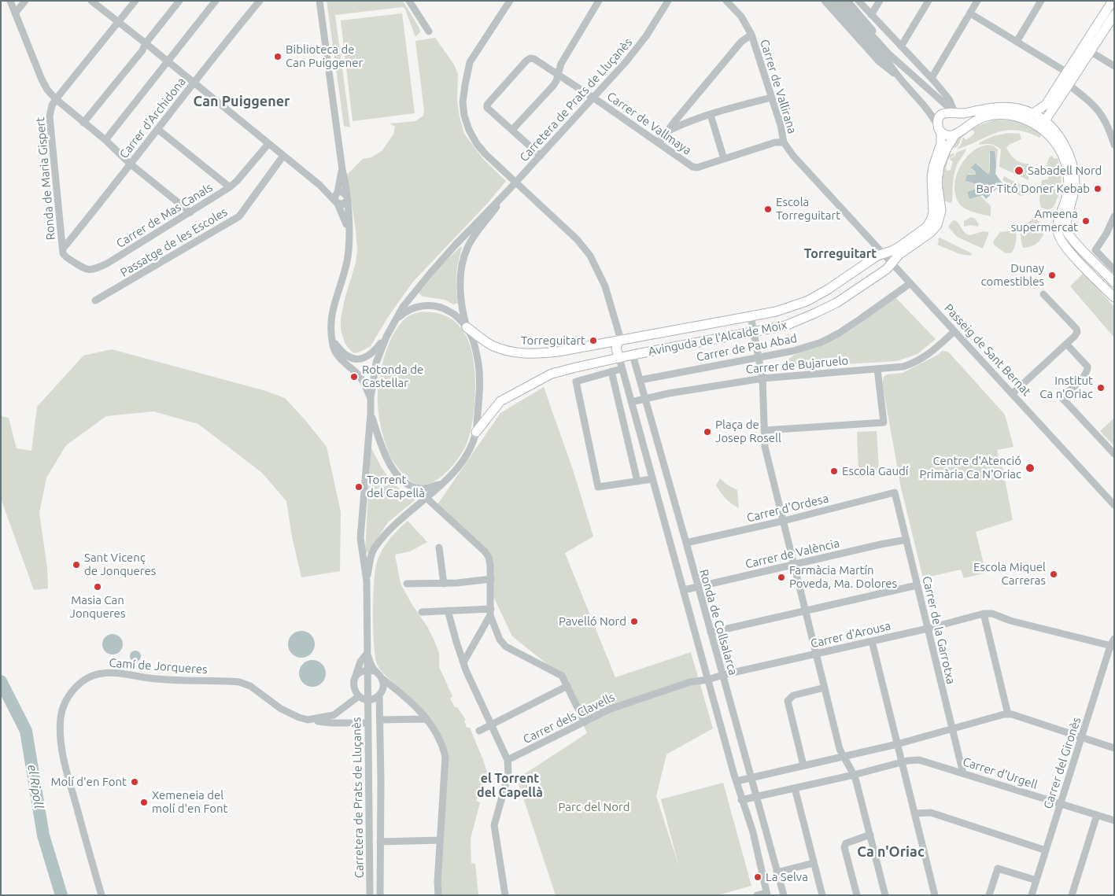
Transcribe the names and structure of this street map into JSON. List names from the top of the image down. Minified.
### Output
{"streets":{"main road":["Avinguda de l'Alcalde Moix"],"street":["Carrer de Vallirana","Carretera de Prats de Lluçanès","Carrer d'Archidona","Carrer de Vallmaya","Ronda de Maria Gispert","Carrer de Mas Canals","Passatge de les Escoles","Carrer de Pau Abad","Passeig de Sant Bernat","Carrer de Bujaruelo","Carrer d'Ordesa","Carrer de València","Ronda de Collsalarca","Carrer de la Garrotxa","Carrer d'Arousa","Camí de Jorqueres","Carrer dels Clavells","Carrer del Gironès","Carrer d'Urgell"]},"crossings":[["Carrer de Vallirana","Carrer de Vallmaya"],["Carrer de Vallirana","Avinguda de l'Alcalde Moix"],["Carrer de Vallirana","Passeig de Sant Bernat"],["Carretera de Prats de Lluçanès","Carrer de Vallmaya"],["Carretera de Prats de Lluçanès","Avinguda de l'Alcalde Moix"],["Carretera de Prats de Lluçanès","Camí de Jorqueres"],["Carrer d'Archidona","Ronda de Maria Gispert"],["Carrer d'Archidona","Carrer de Mas Canals"],["Ronda de Maria Gispert","Carrer de Mas Canals"],["Avinguda de l'Alcalde Moix","Passeig de Sant Bernat"],["Avinguda de l'Alcalde Moix","Ronda de Collsalarca"],["Carrer de Pau Abad","Passeig de Sant Bernat"],["Carrer de Pau Abad","Ronda de Collsalarca"],["Passeig de Sant Bernat","Carrer de Bujaruelo"],["Carrer de Bujaruelo","Ronda de Collsalarca"],["Carrer d'Ordesa","Ronda de Collsalarca"],["Carrer d'Ordesa","Carrer de la Garrotxa"],["Carrer de València","Ronda de Collsalarca"],["Carrer de València","Carrer de la Garrotxa"],["Ronda de Collsalarca","Carrer d'Arousa"],["Ronda de Collsalarca","Carrer dels Clavells"],["Ronda de Collsalarca","Carrer d'Urgell"],["Carrer de la Garrotxa","Carrer d'Arousa"],["Carrer de la Garrotxa","Carrer d'Urgell"],["Carrer d'Arousa","Carrer dels Clavells"],["Carrer del Gironès","Carrer d'Urgell"]],"districts":["Can Puiggener","Torreguitart","el Torrent del Capellà","Ca n'Oriac"],"water":["el Ripoll"],"parks":["Parc del Nord"],"places":["Biblioteca de Can Puiggener","Sabadell Nord","Bar Titó Doner Kebab","Escola Torreguitart","Ameena supermercat","Dunay comestibles","Torreguitart","Rotonda de Castellar","Institut Ca n'Oriac","Plaça de Josep Rosell","Centre d'Atenció Primària Ca N'Oriac","Escola Gaudí","Torrent del Capellà","Sant Vicenç de Jonqueres","Escola Miquel Carreras","Farmàcia Martín Poveda, Ma. Dolores","Masia Can Jonqueres","Pavelló Nord","Molí d'en Font","Xemeneia del molí d'en Font","La Selva"]}
